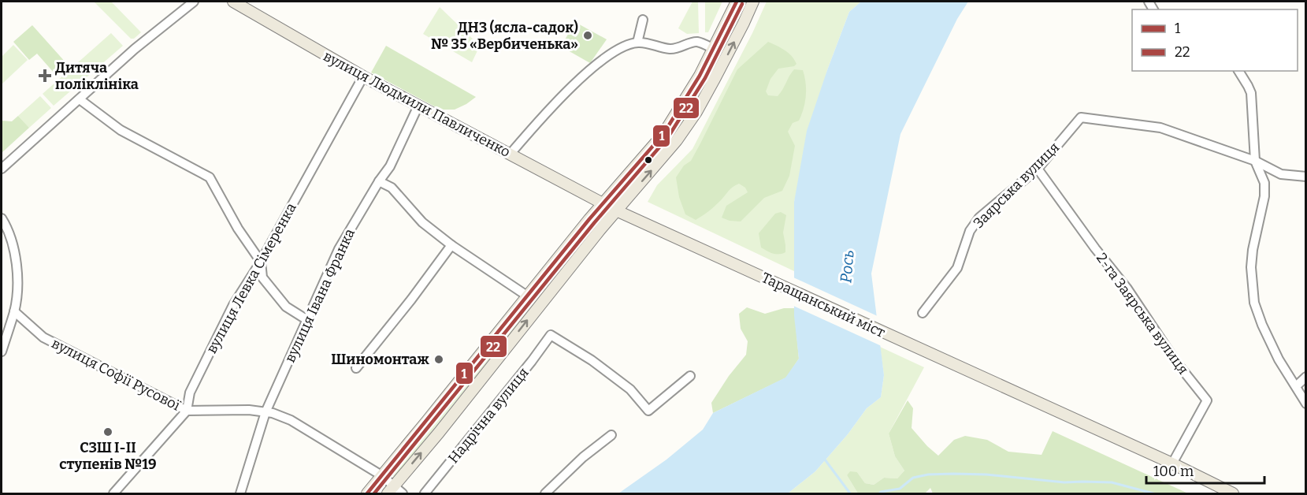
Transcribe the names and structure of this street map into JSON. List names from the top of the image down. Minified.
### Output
{"streets":{"main road":["вулиця Людмили Павличенко","Таращанський міст"],"street":["Заярська вулиця","вулиця Левка Сімеренка","вулиця Івана Франка","2-га Заярська вулиця","вулиця Софії Русової","Надрічна вулиця"]},"crossings":[["вулиця Людмили Павличенко","вулиця Левка Сімеренка"],["вулиця Людмили Павличенко","вулиця Івана Франка"],["вулиця Людмили Павличенко","Таращанський міст"],["Заярська вулиця","2-га Заярська вулиця"],["вулиця Левка Сімеренка","вулиця Софії Русової"],["вулиця Івана Франка","вулиця Софії Русової"],["Таращанський міст","2-га Заярська вулиця"]],"water":["Рось"],"places":{"other":["ДНЗ (ясла-садок) № 35 «Вербиченька»","Шиномонтаж","СЗШ I-II ступенів №19"],"health":["Дитяча поліклініка"]},"lines":["transit line 1","transit line 22"],"legend":["1","22"],"scale_bar":"100 m"}
